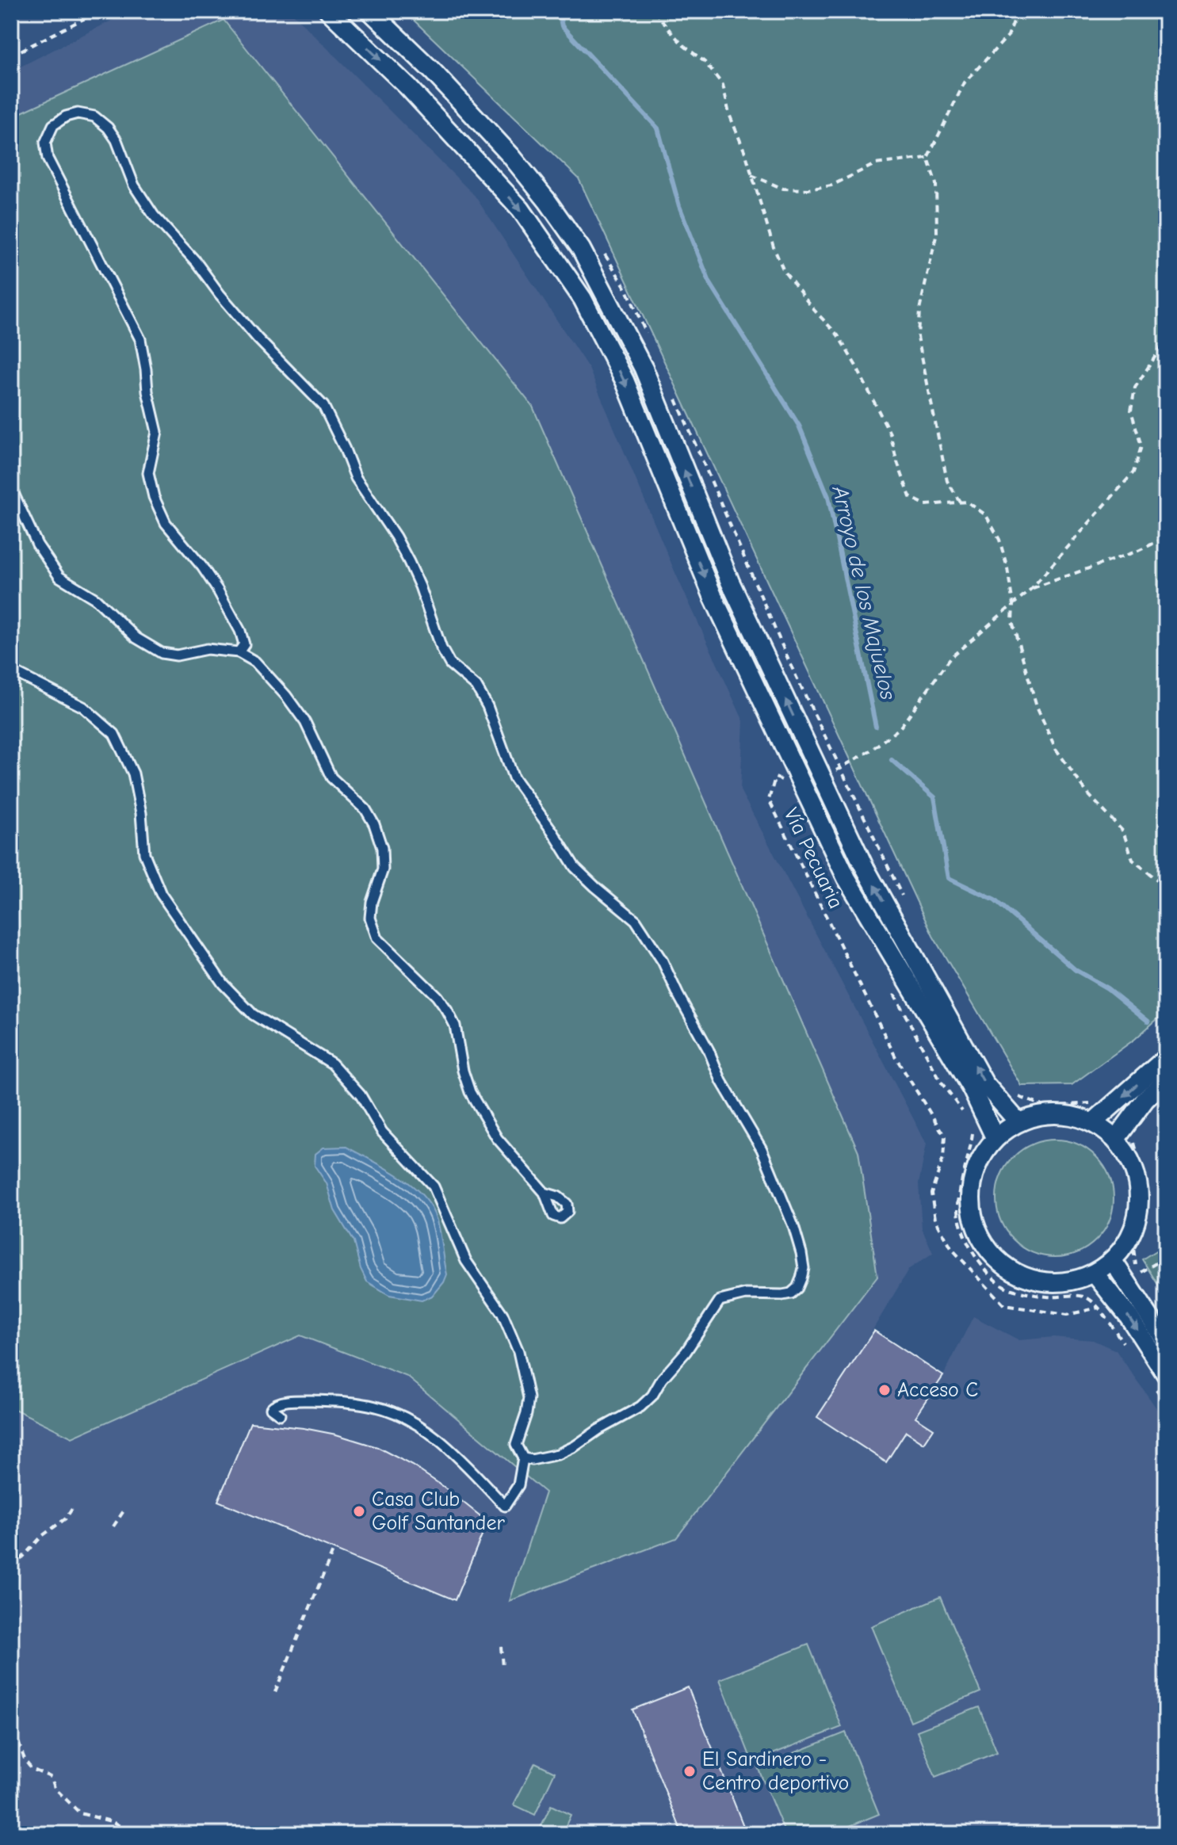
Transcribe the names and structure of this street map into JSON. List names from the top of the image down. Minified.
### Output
{"streets":{"path":["Vía Pecuaria"]},"water":["Arroyo de los Majuelos"],"places":["Acceso C","Casa Club Golf Santander","El Sardinero - Centro deportivo"]}
